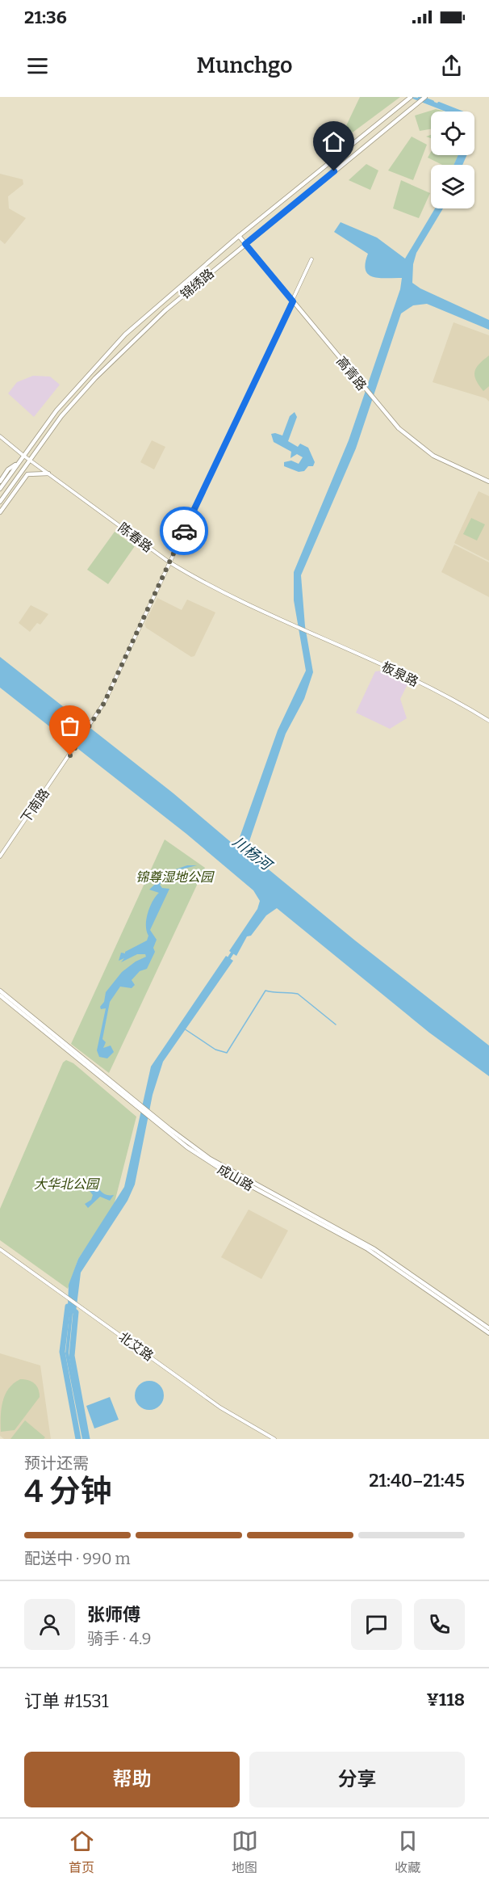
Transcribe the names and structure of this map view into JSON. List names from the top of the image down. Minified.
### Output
{"streets":{"main road":["锦绣路","高青路","成山路"],"street":["陈春路","板泉路","下南路","北艾路"]},"crossings":[["锦绣路","高青路"],["锦绣路","陈春路"],["高青路","下南路"],["陈春路","板泉路"],["陈春路","下南路"]],"water":["川杨河"],"parks":["锦尊湿地公园","大华北公园"],"page":{"status":"21:36","header":"Munchgo","heading":["4 分钟","预计还需","21:40–21:45"],"panel":["张师傅","骑手 · 4.9","订单 #1531","¥118"],"bar":"配送中 · 990 m","buttons":["帮助","分享"],"tabs":["首页","地图","收藏"]}}
